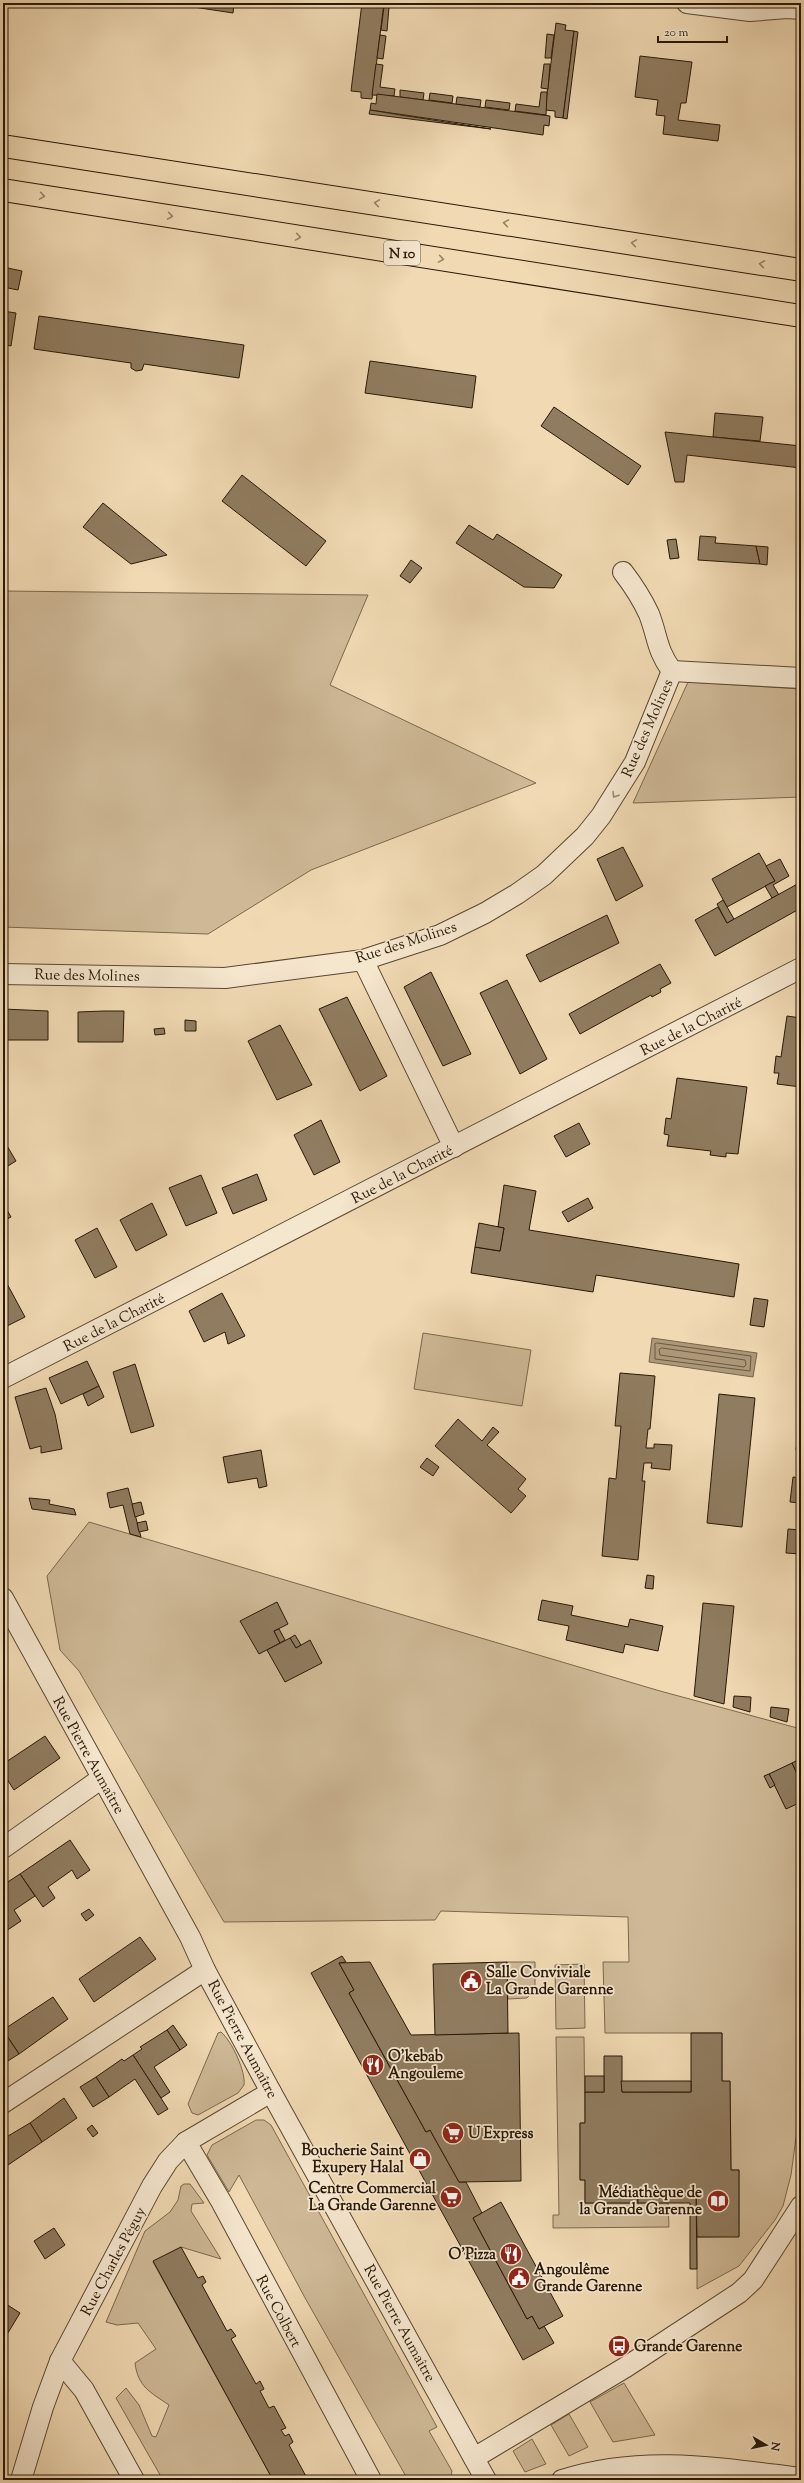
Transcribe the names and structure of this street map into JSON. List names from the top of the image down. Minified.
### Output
{"streets":{"highway":["N 10"],"street":["Rue des Molines","Rue de la Charité","Rue Pierre Aumaître","Rue Charles Péguy","Rue Colbert"]},"crossings":[["Rue Pierre Aumaître","Rue Charles Péguy"],["Rue Charles Péguy","Rue Colbert"]],"one_way":["Rue des Molines"],"places":{"public building":["Salle Conviviale La Grande Garenne","Angoulême Grande Garenne"],"restaurant":["O'kebab Angouleme","O'Pizza"],"supermarket":["U Express","Centre Commercial La Grande Garenne"],"shop":["Boucherie Saint Exupery Halal"],"library":["Médiathèque de la Grande Garenne"],"bus stop":["Grande Garenne"]},"scale_bar":"20 m","north":"right"}
